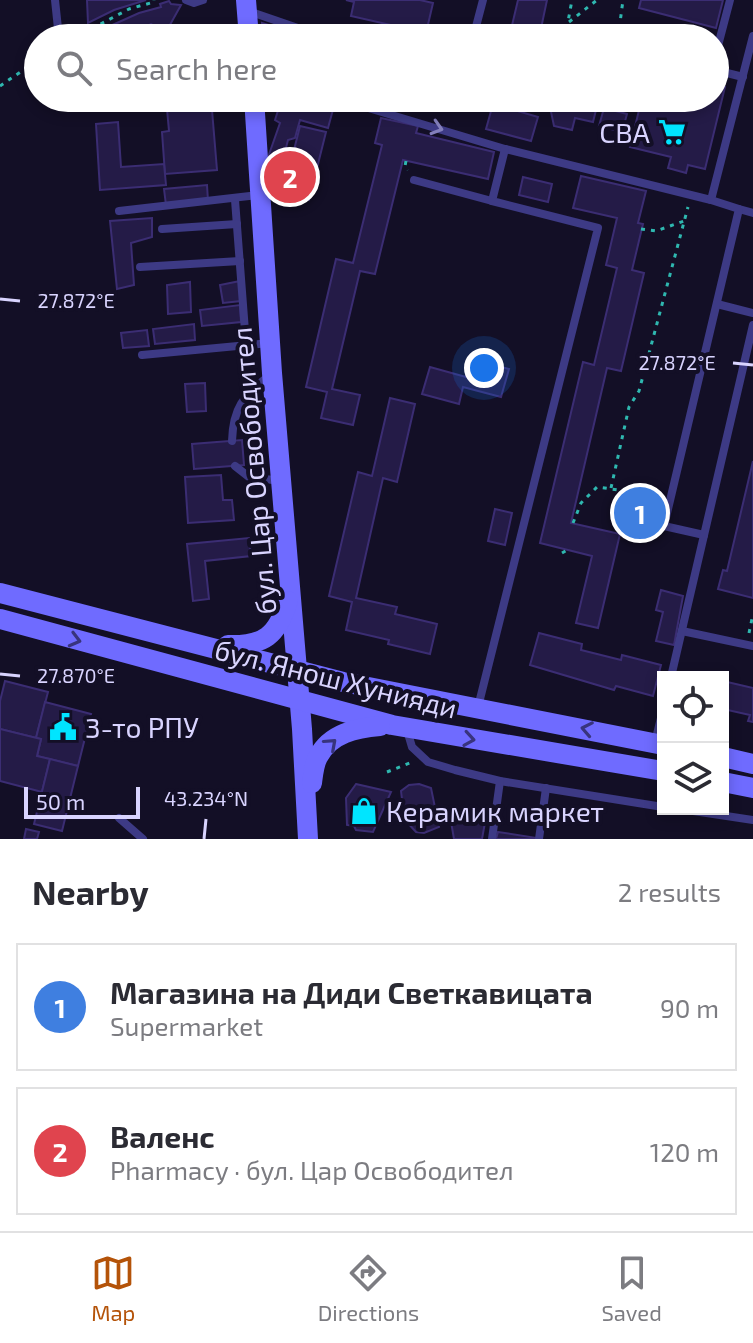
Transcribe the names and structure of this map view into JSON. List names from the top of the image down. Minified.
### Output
{"streets":{"street":["бул. Цар Освободител","бул. Янош Хунияди"]},"crossings":[["бул. Цар Освободител","бул. Янош Хунияди"]],"places":{"supermarket":["CBA"],"public building":["3-то РПУ"],"shop":["Керамик маркет"]},"scale_bar":"50 m","page":{"search":"Search here","pins":["2","1"],"scale":"50 m","heading":["Nearby","2 results"],"list":[{"mark":"1","name":"Магазина на Диди Светкавицата","note":"Supermarket","value":"90 m"},{"mark":"2","name":"Валенс","note":"Pharmacy · бул. Цар Освободител","value":"120 m"}],"nav":["Map","Directions","Saved"]},"coordinates":["27.872°E","27.870°E","43.234°N"]}
